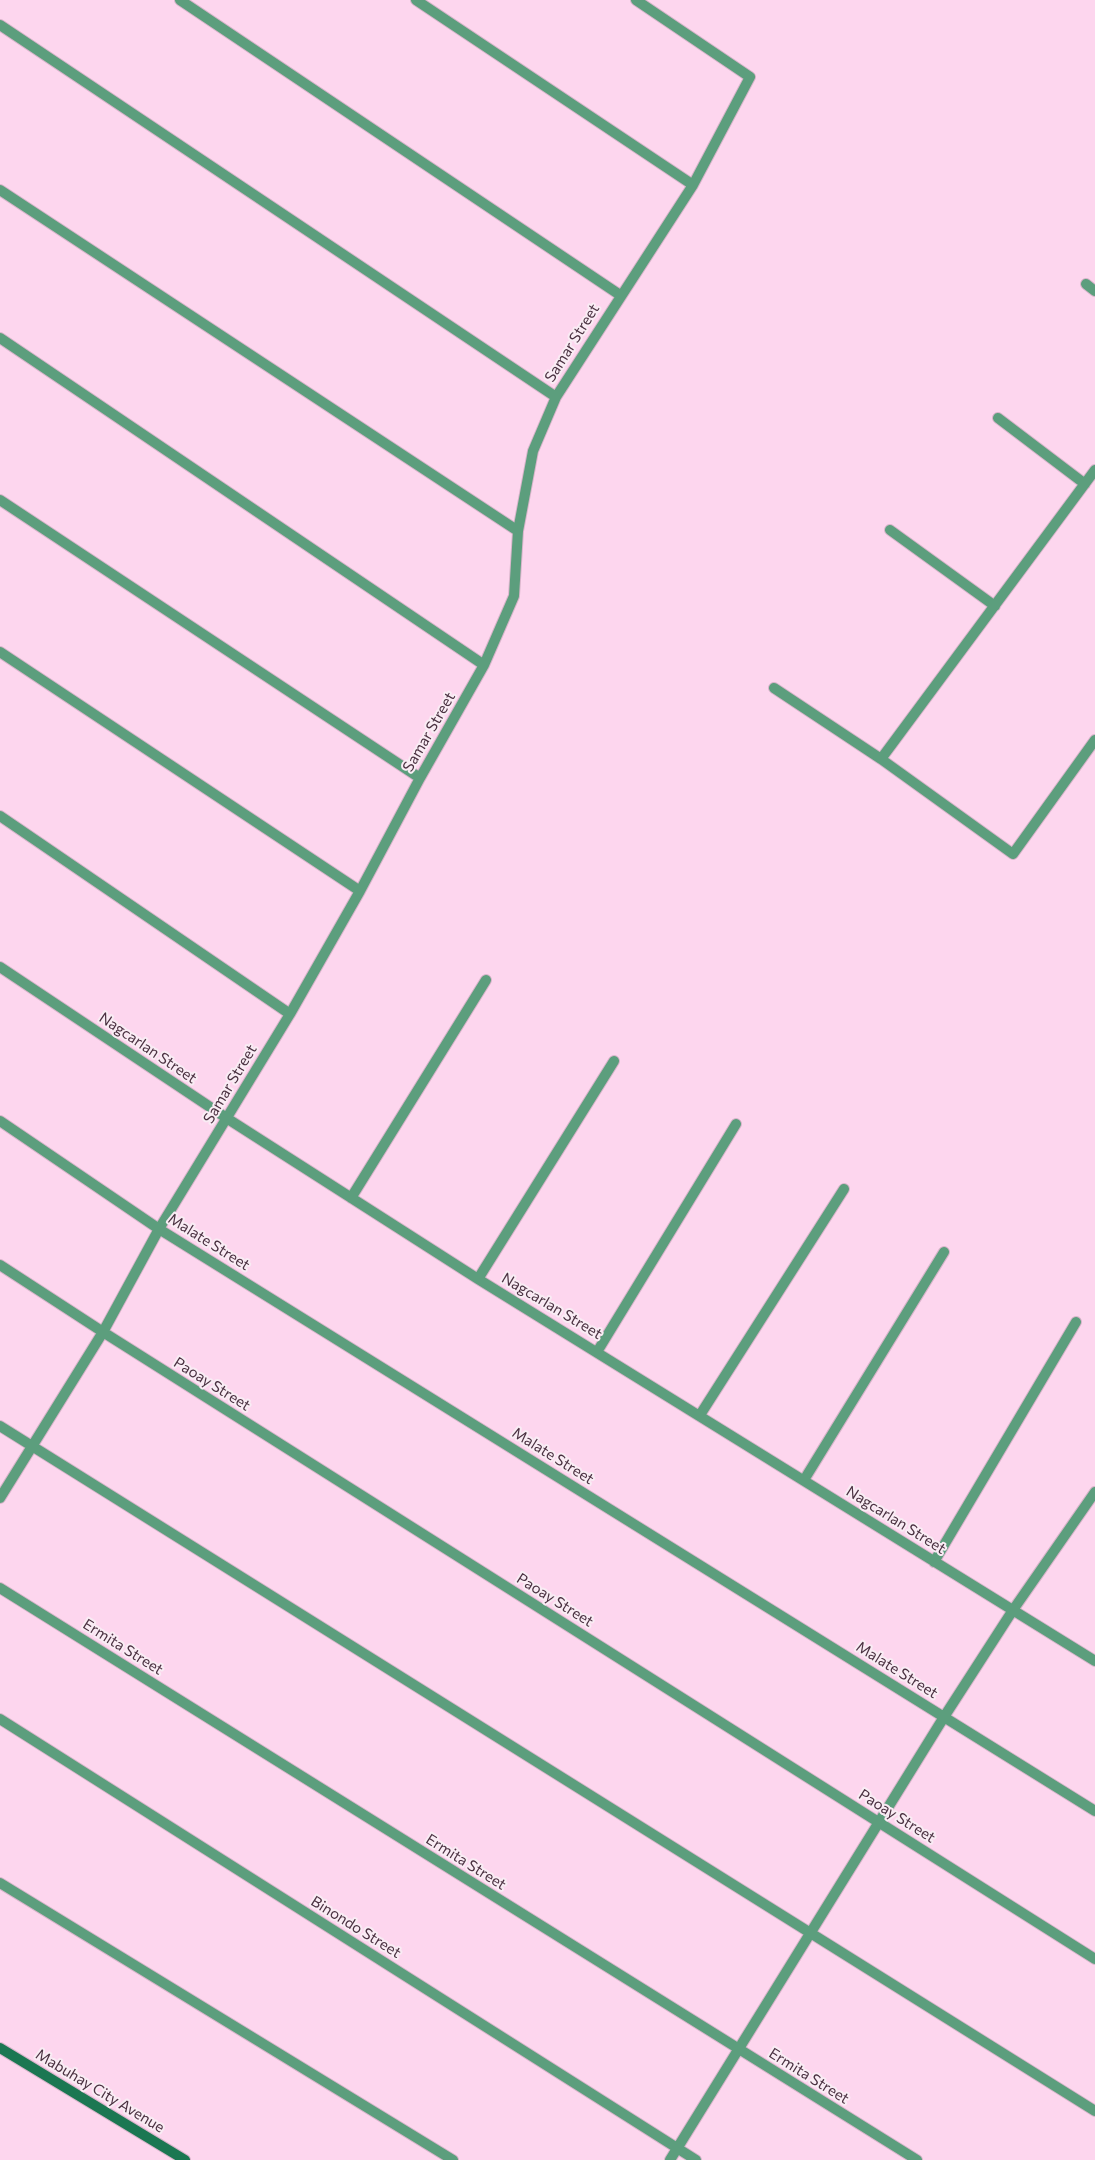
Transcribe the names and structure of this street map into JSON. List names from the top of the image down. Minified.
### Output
{"streets":{"street":["Samar Street","Nagcarlan Street","Malate Street","Paoay Street","Ermita Street","Binondo Street","Mabuhay City Avenue"]},"crossings":[["Samar Street","Nagcarlan Street"],["Samar Street","Malate Street"],["Samar Street","Paoay Street"]]}
